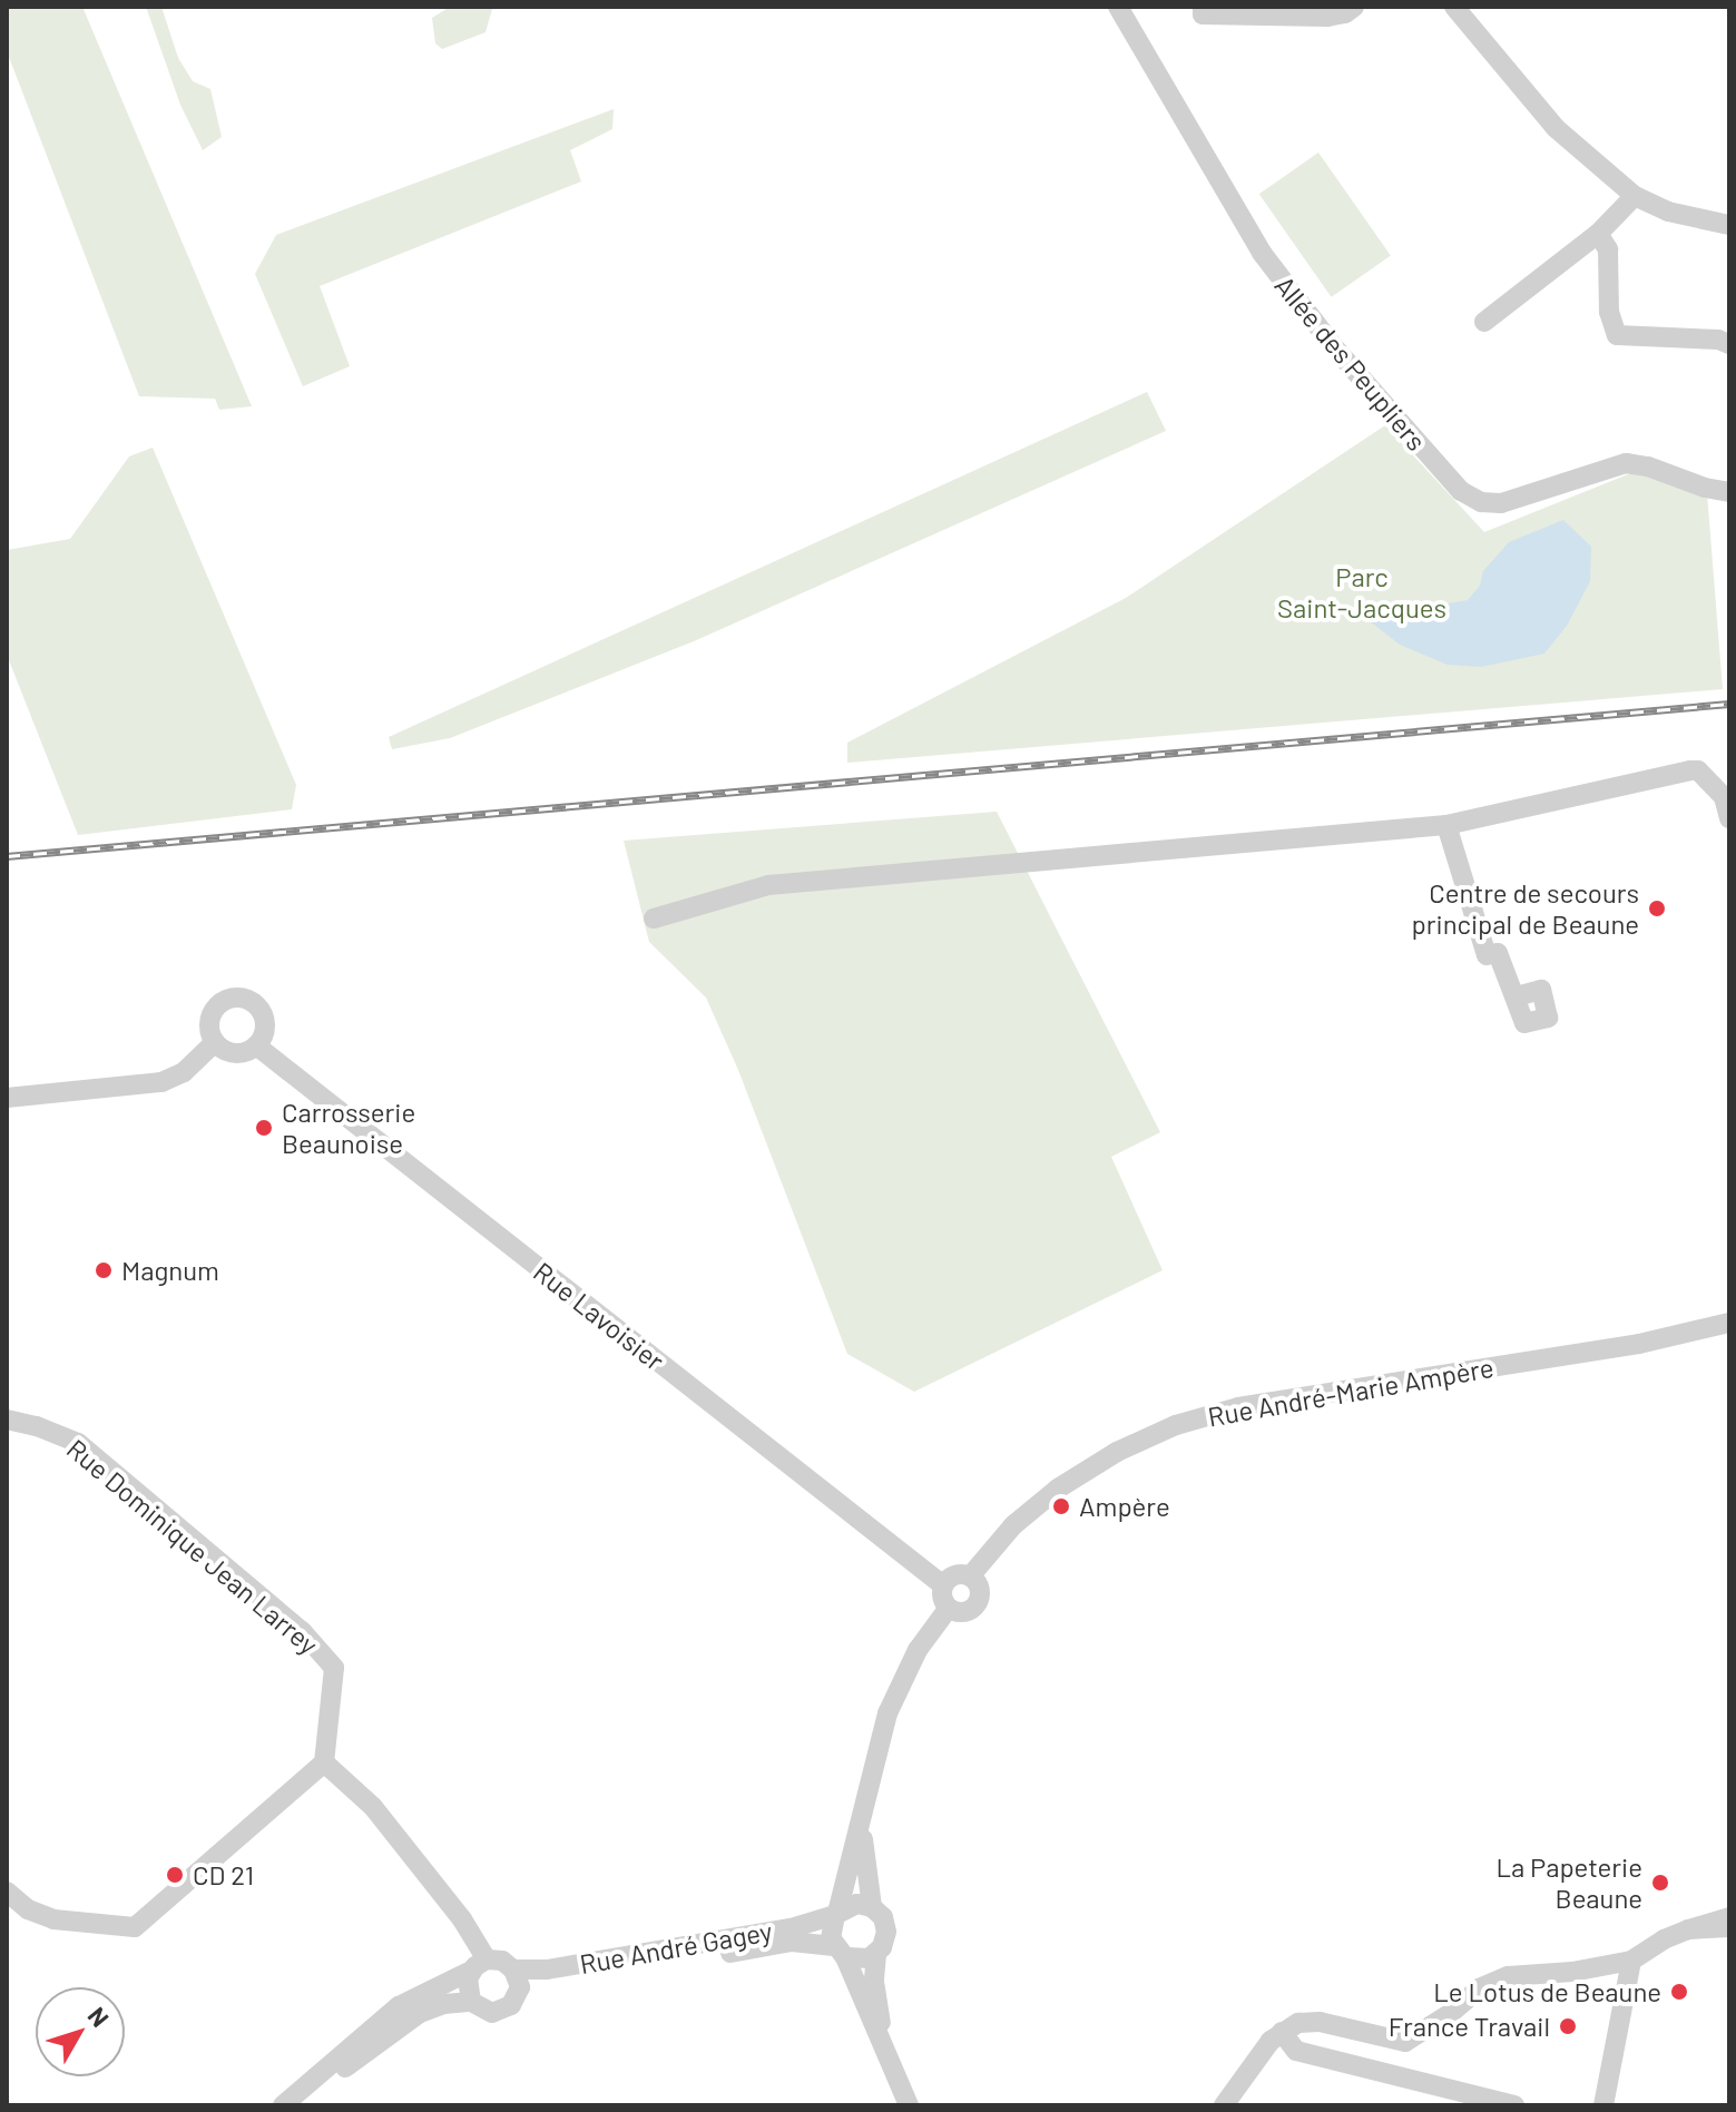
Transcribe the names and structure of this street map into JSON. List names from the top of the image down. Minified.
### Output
{"streets":{"street":["Allée des Peupliers","Rue Lavoisier","Rue André-Marie Ampère","Rue Dominique Jean Larrey","Rue André Gagey"]},"crossings":[["Rue Lavoisier","Rue André-Marie Ampère"]],"parks":["Parc Saint-Jacques"],"places":["Centre de secours principal de Beaune","Carrosserie Beaunoise","Magnum","Ampère","CD 21","La Papeterie Beaune","Le Lotus de Beaune","France Travail"],"north":"top right"}
